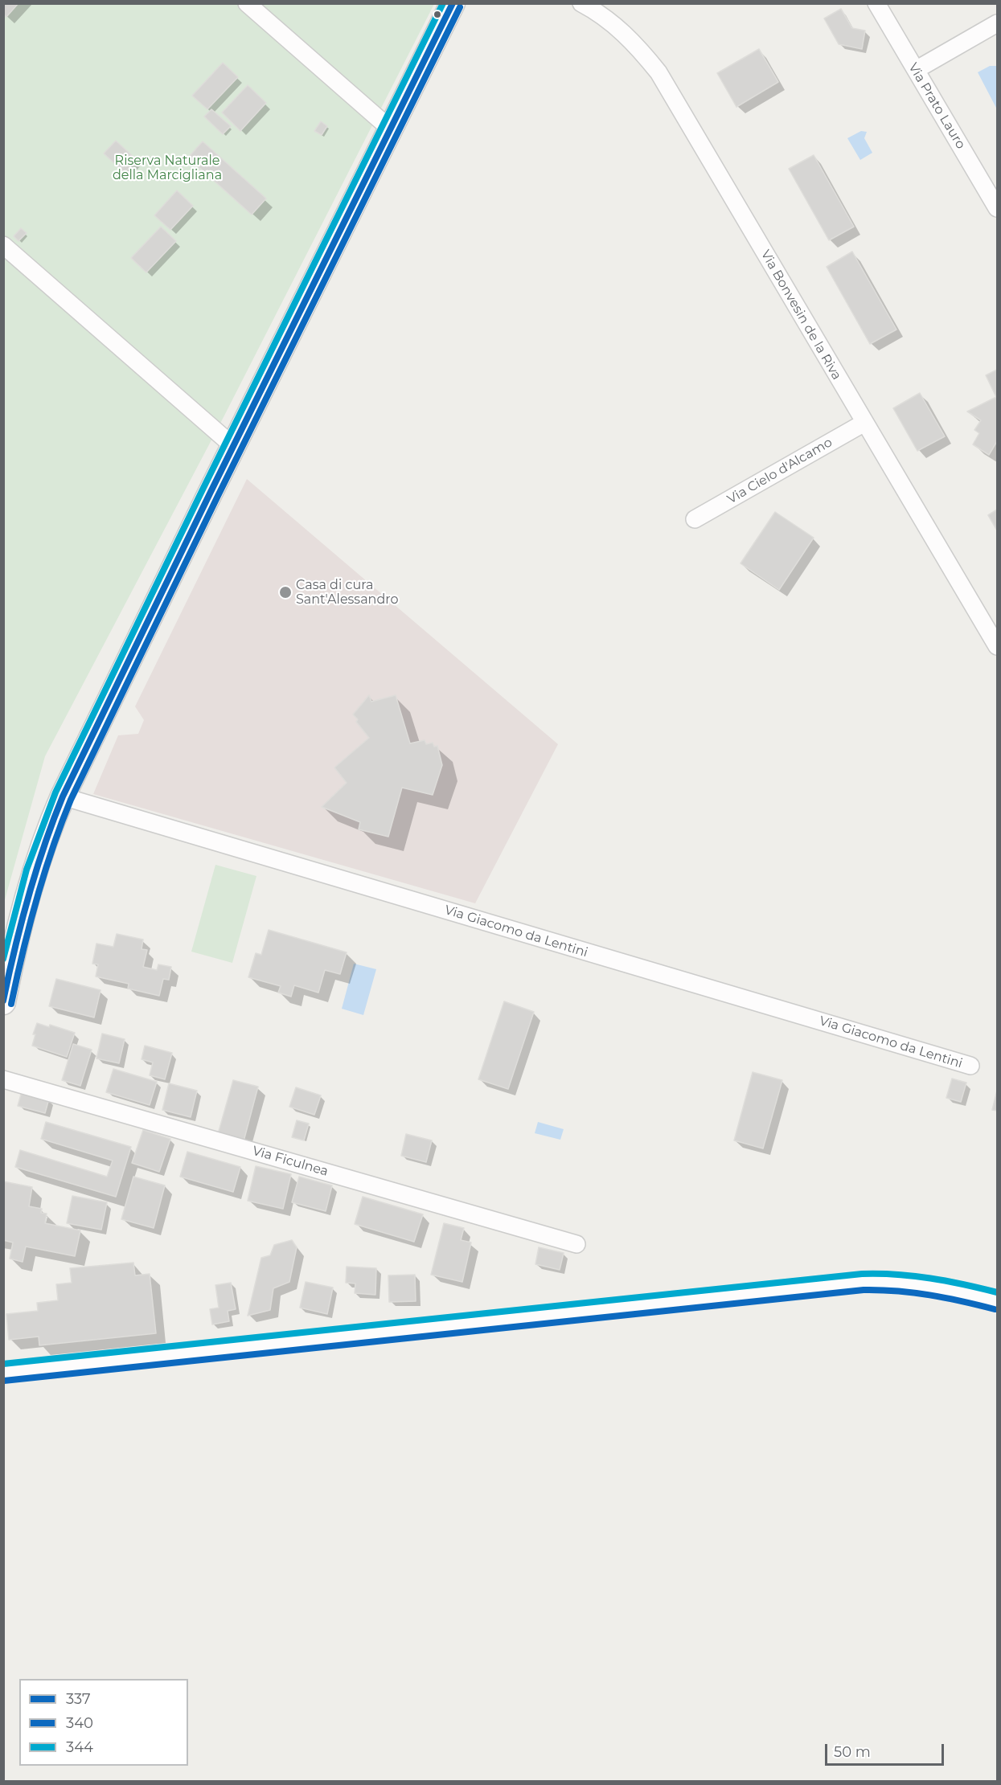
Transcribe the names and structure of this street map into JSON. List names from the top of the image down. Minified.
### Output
{"streets":{"street":["Via Prato Lauro","Via Bonvesin de la Riva","Via Cielo d'Alcamo","Via Giacomo da Lentini","Via Ficulnea"]},"crossings":[["Via Bonvesin de la Riva","Via Cielo d'Alcamo"]],"parks":["Riserva Naturale della Marcigliana"],"places":["Casa di cura Sant'Alessandro"],"lines":["transit line 337","transit line 344","transit line 340"],"legend":["337","340","344"],"scale_bar":"50 m"}
